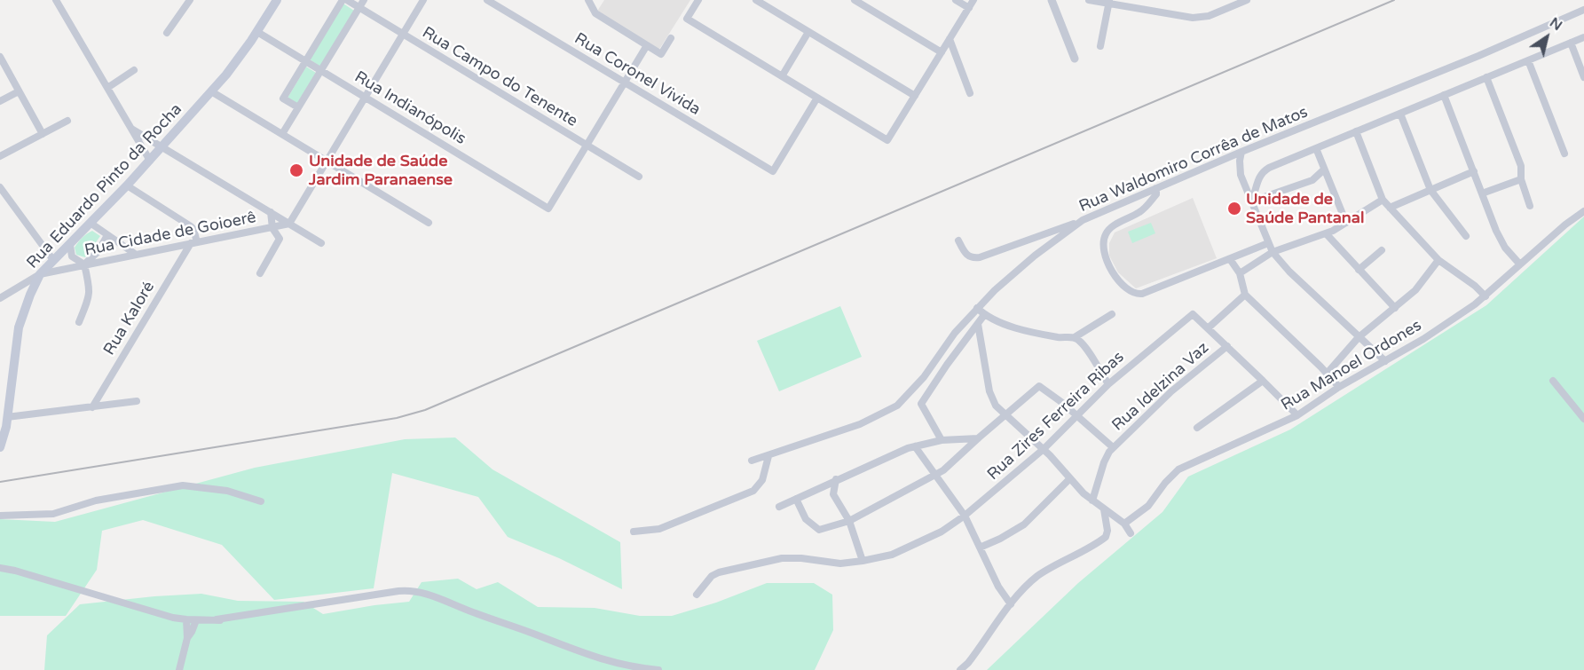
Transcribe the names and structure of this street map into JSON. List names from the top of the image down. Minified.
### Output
{"streets":{"main road":["Rua Eduardo Pinto da Rocha"],"street":["Rua Coronel Vivida","Rua Campo do Tenente","Rua Indianópolis","Rua Waldomiro Corrêa de Matos","Rua Cidade de Goioerê","Rua Kaloré","Rua Manoel Ordones","Rua Idelzina Vaz","Rua Zires Ferreira Ribas"]},"crossings":[["Rua Campo do Tenente","Rua Indianópolis"],["Rua Indianópolis","Rua Eduardo Pinto da Rocha"],["Rua Eduardo Pinto da Rocha","Rua Cidade de Goioerê"],["Rua Cidade de Goioerê","Rua Kaloré"]],"places":["Unidade de Saúde Jardim Paranaense","Unidade de Saúde Pantanal"],"north":"top right"}
